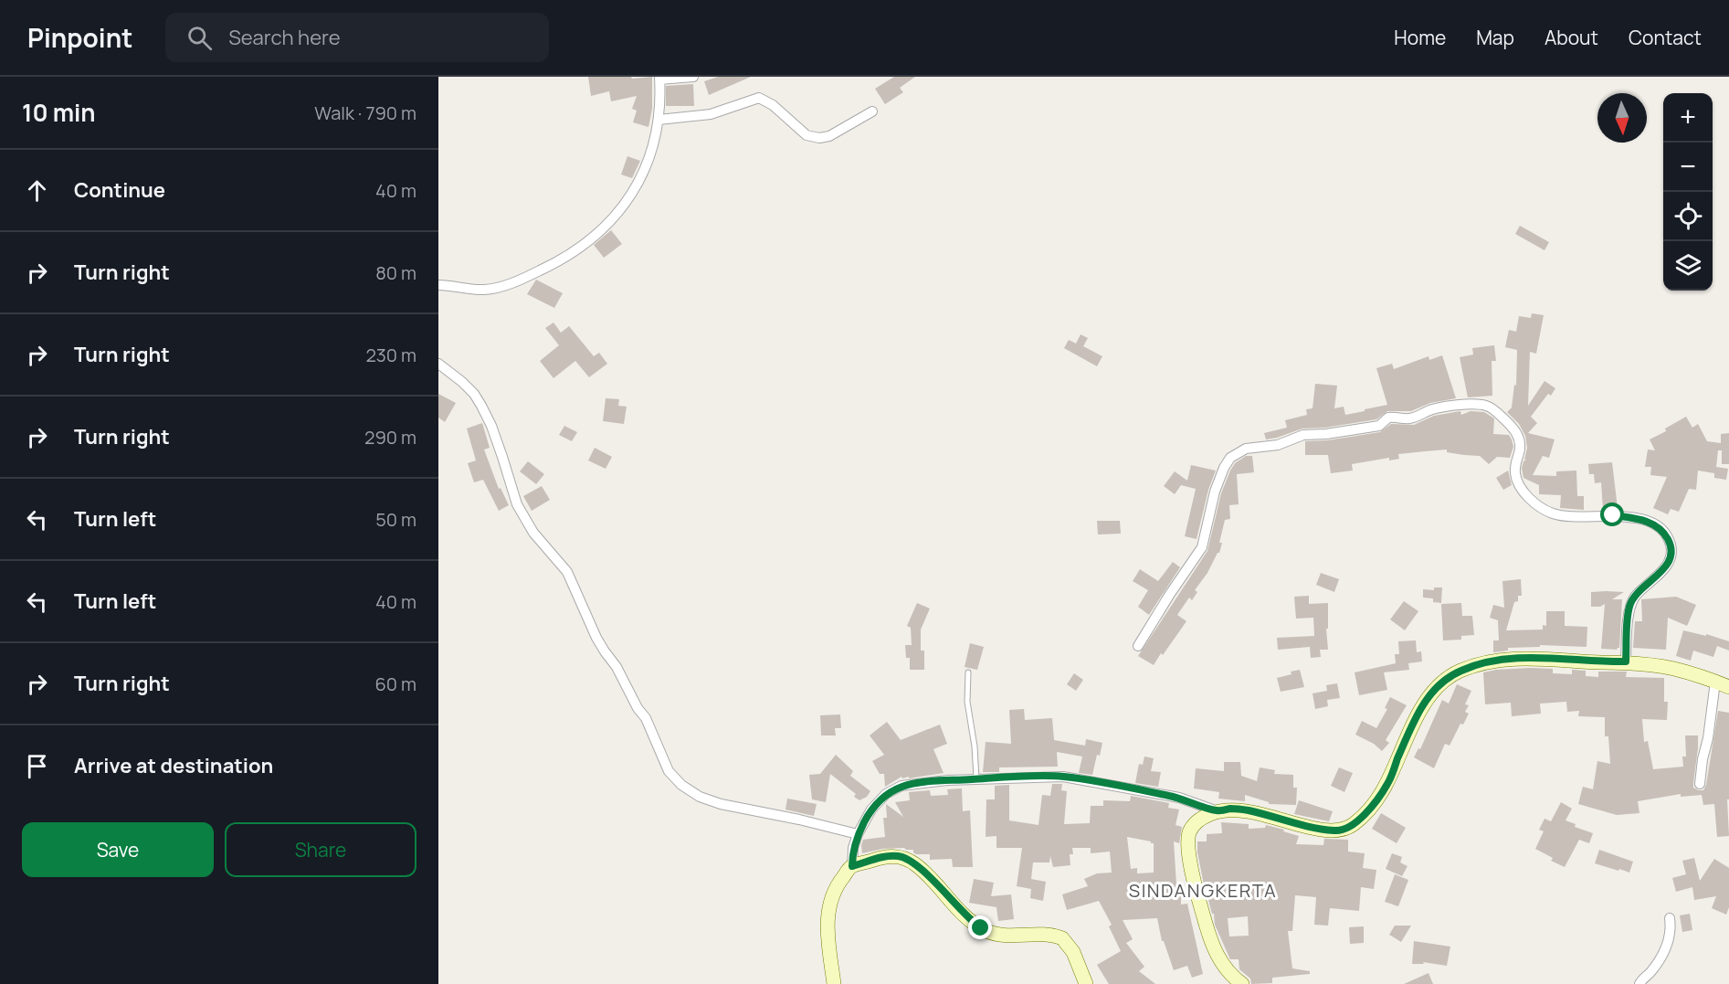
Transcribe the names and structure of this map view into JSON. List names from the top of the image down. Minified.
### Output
{"districts":["SINDANGKERTA"],"north":"bottom","page":{"header":"Pinpoint","search":"Search here","nav":["Home","Map","About","Contact"],"heading":["10 min","Walk · 790 m"],"map_buttons":["+","−"],"list":[["Continue","40 m"],["Turn right","80 m"],["Turn right","230 m"],["Turn right","290 m"],["Turn left","50 m"],["Turn left","40 m"],["Turn right","60 m"],"Arrive at destination"],"buttons":["Save","Share"]}}
